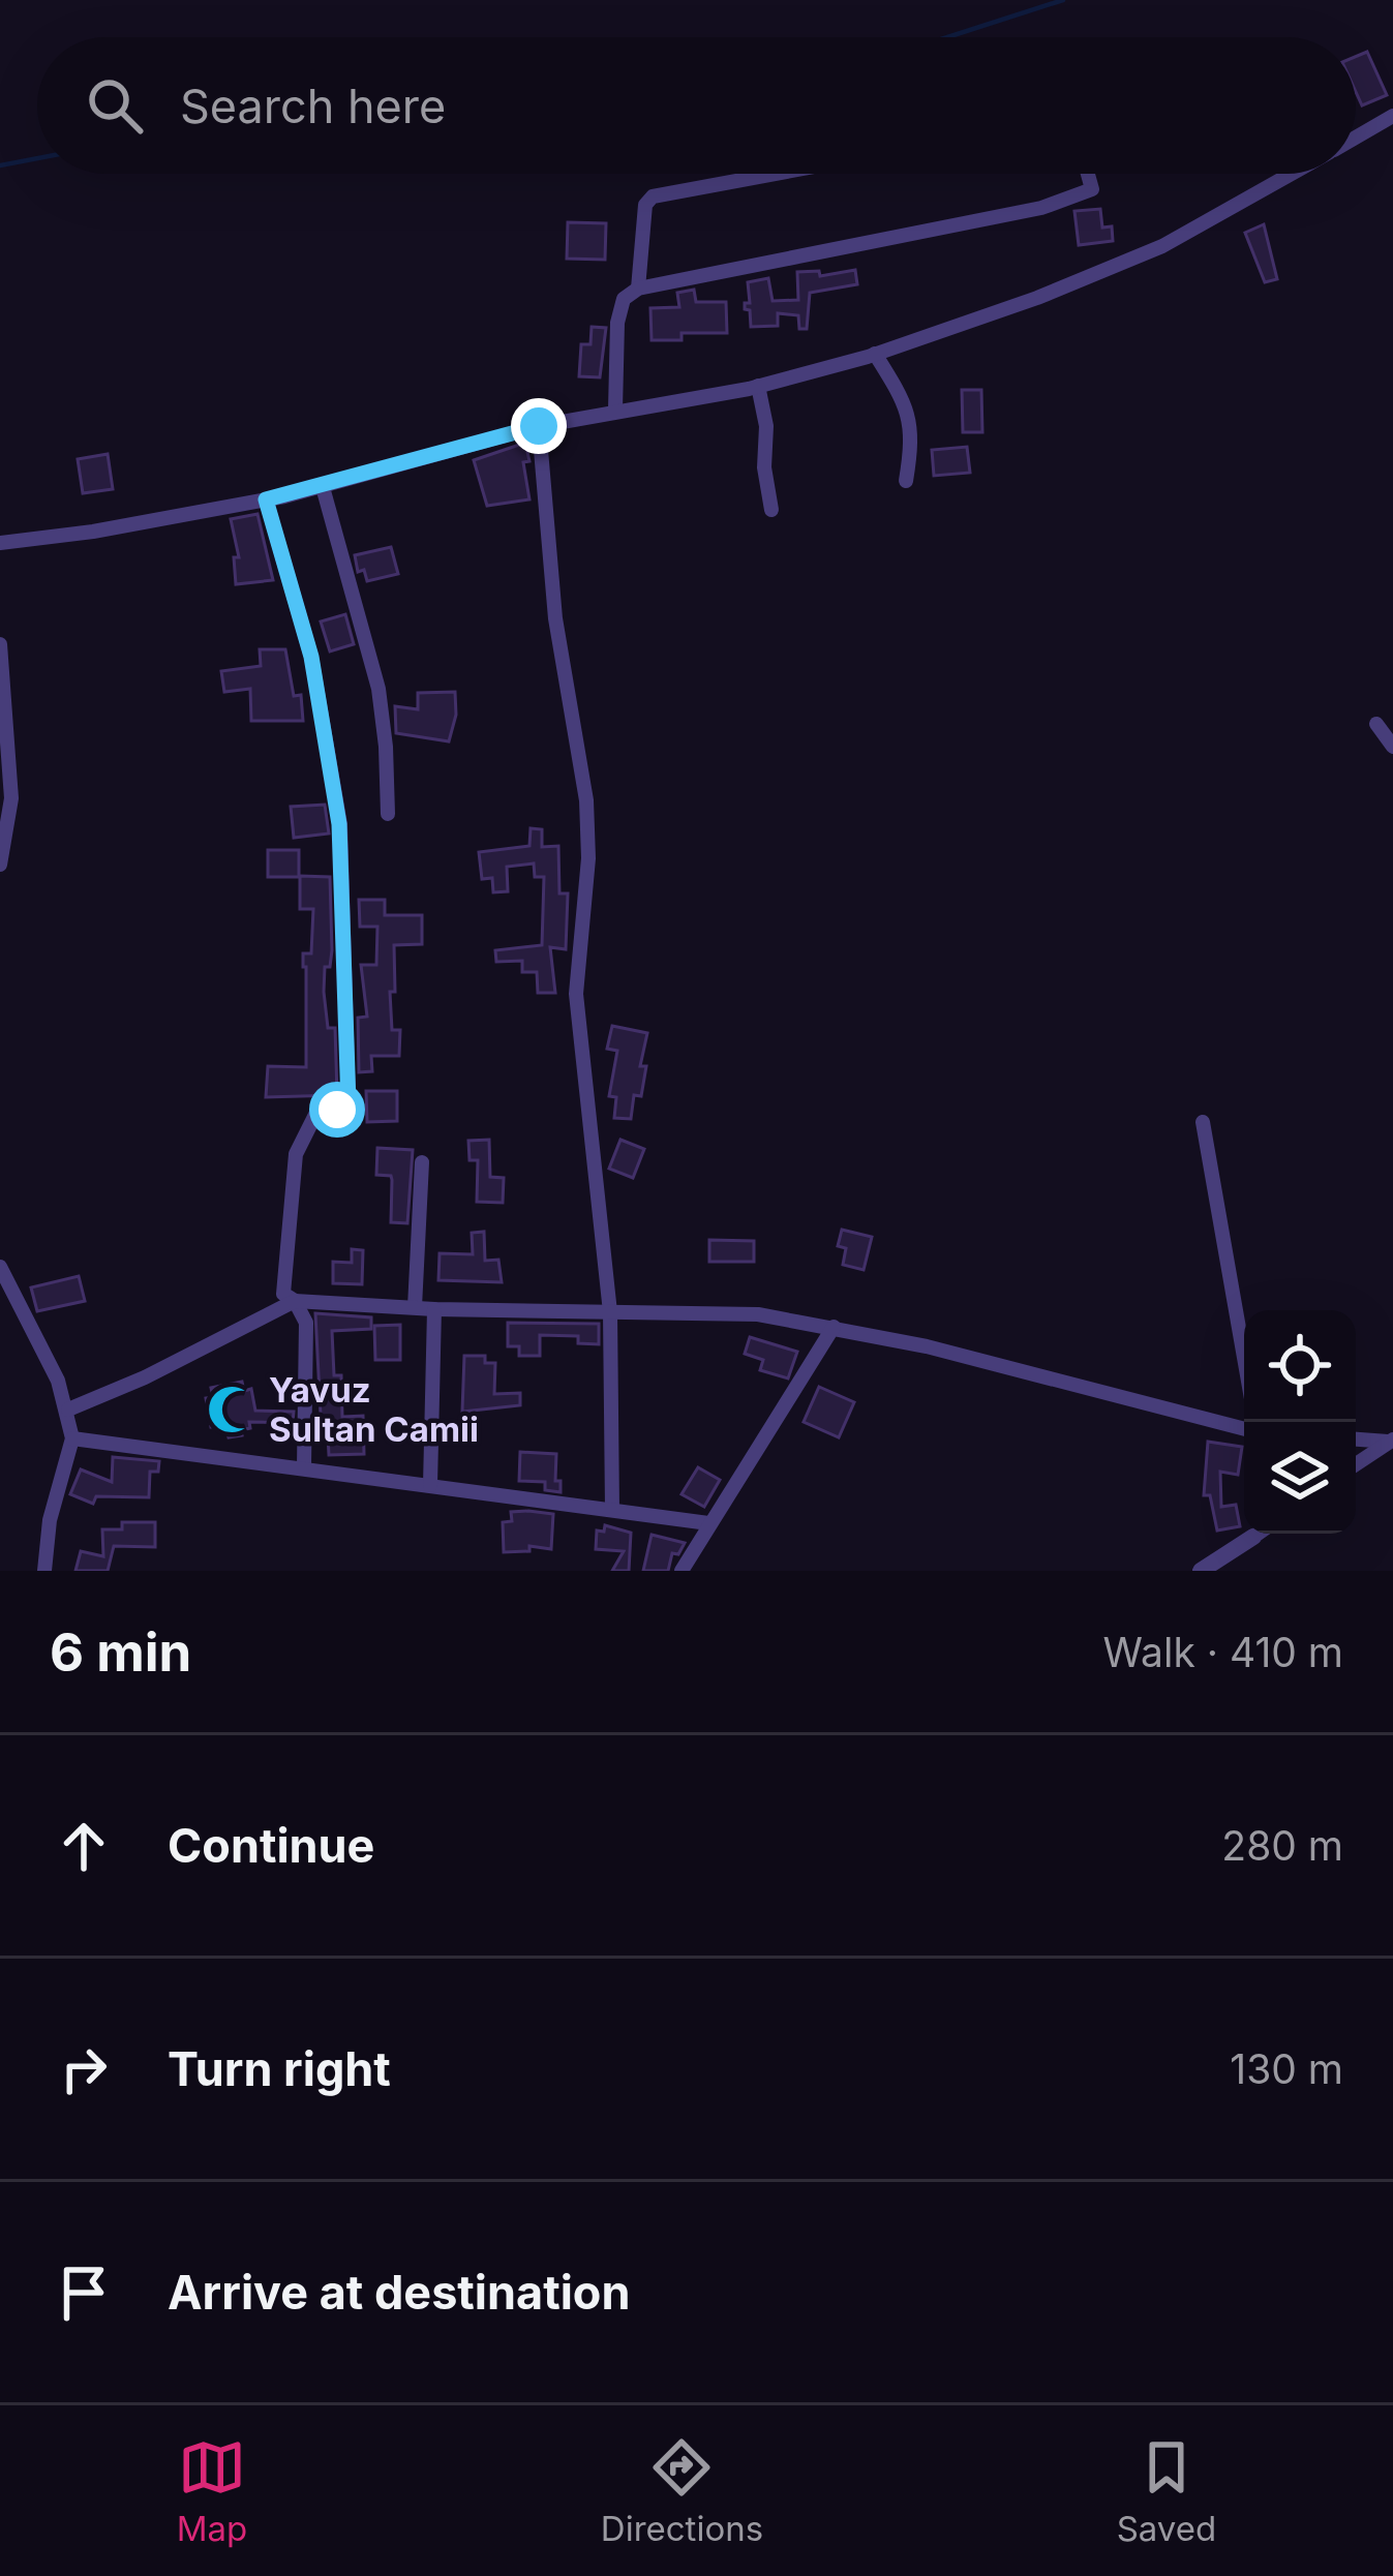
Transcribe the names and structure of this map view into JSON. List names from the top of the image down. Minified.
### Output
{"places":{"mosque":["Yavuz Sultan Camii"]},"page":{"search":"Search here","heading":["6 min","Walk · 410 m"],"list":[["Continue","280 m"],["Turn right","130 m"],"Arrive at destination"],"nav":["Map","Directions","Saved"]}}
